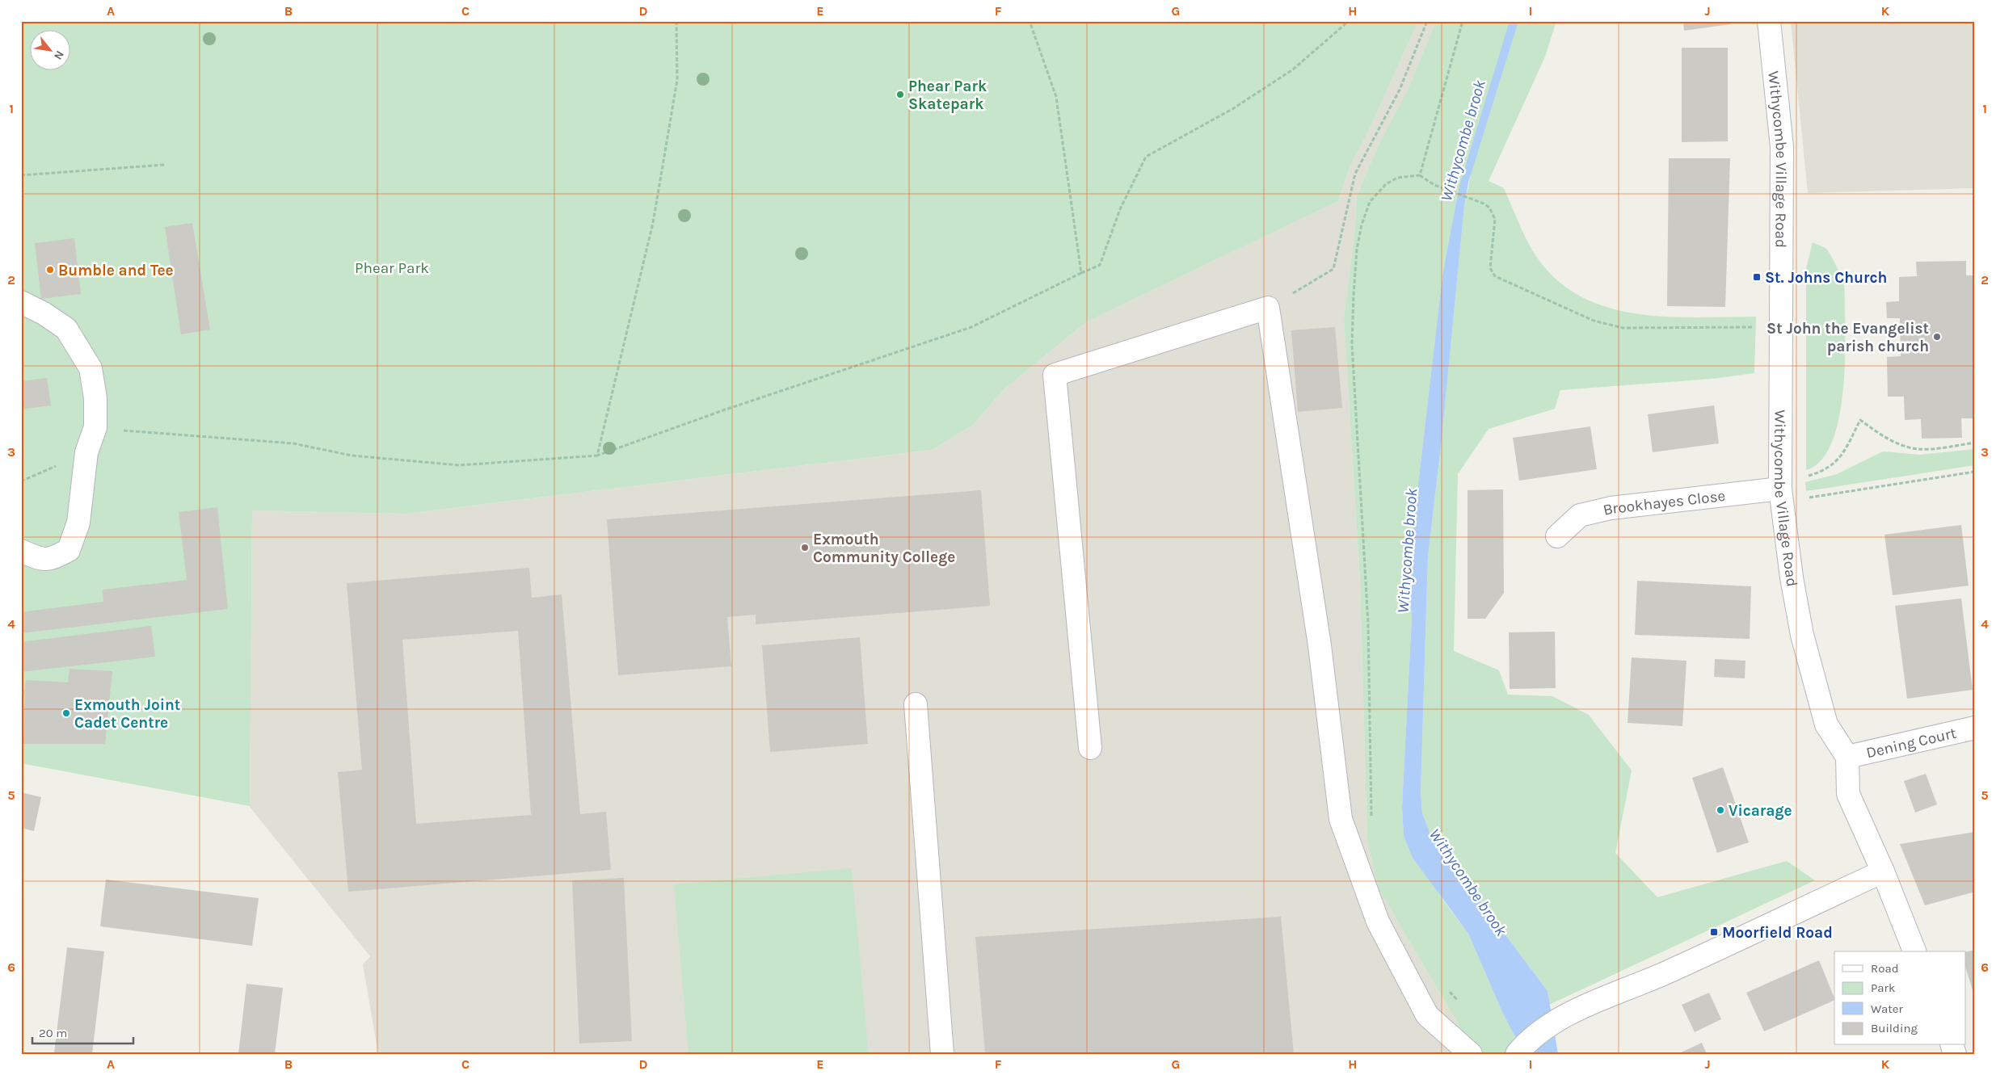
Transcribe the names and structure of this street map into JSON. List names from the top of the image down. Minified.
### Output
{"streets":{"street":["Withycombe Village Road","Brookhayes Close","Dening Court"]},"crossings":[["Withycombe Village Road","Brookhayes Close"],["Withycombe Village Road","Dening Court"]],"water":["Withycombe brook"],"parks":["Phear Park"],"places":{"other":["Phear Park Skatepark","Bumble and Tee","St John the Evangelist parish church","Exmouth Community College","Exmouth Joint Cadet Centre","Vicarage"],"transit":["St. Johns Church","Moorfield Road"]},"legend":["Road","Park","Water","Building"],"scale_bar":"20 m","north":"bottom right","grid":{"columns":["A","B","C","D","E","F","G","H","I","J","K"],"rows":["1","2","3","4","5","6"]}}
